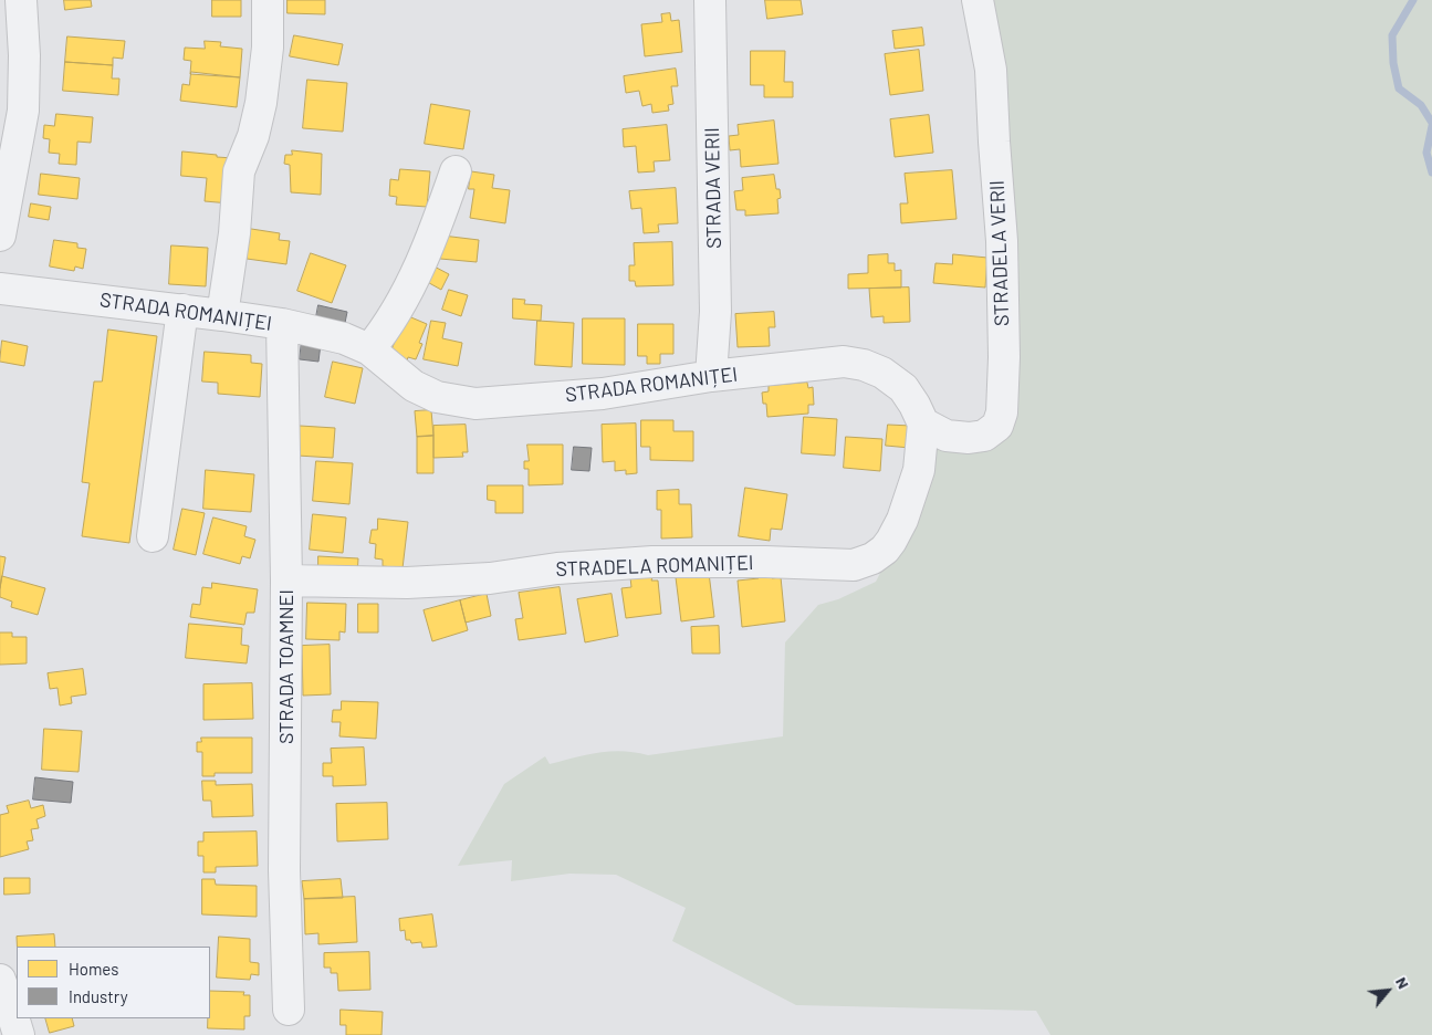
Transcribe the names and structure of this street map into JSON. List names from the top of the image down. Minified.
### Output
{"streets":{"street":["STRADA VERII","STRADELA VERII","STRADA ROMANIȚEI","STRADELA ROMANIȚEI","STRADA TOAMNEI"]},"crossings":[["STRADA VERII","STRADA ROMANIȚEI"],["STRADELA VERII","STRADA ROMANIȚEI"],["STRADELA VERII","STRADELA ROMANIȚEI"],["STRADA ROMANIȚEI","STRADELA ROMANIȚEI"],["STRADA ROMANIȚEI","STRADA TOAMNEI"],["STRADELA ROMANIȚEI","STRADA TOAMNEI"]],"legend":["Homes","Industry"],"north":"top right"}
